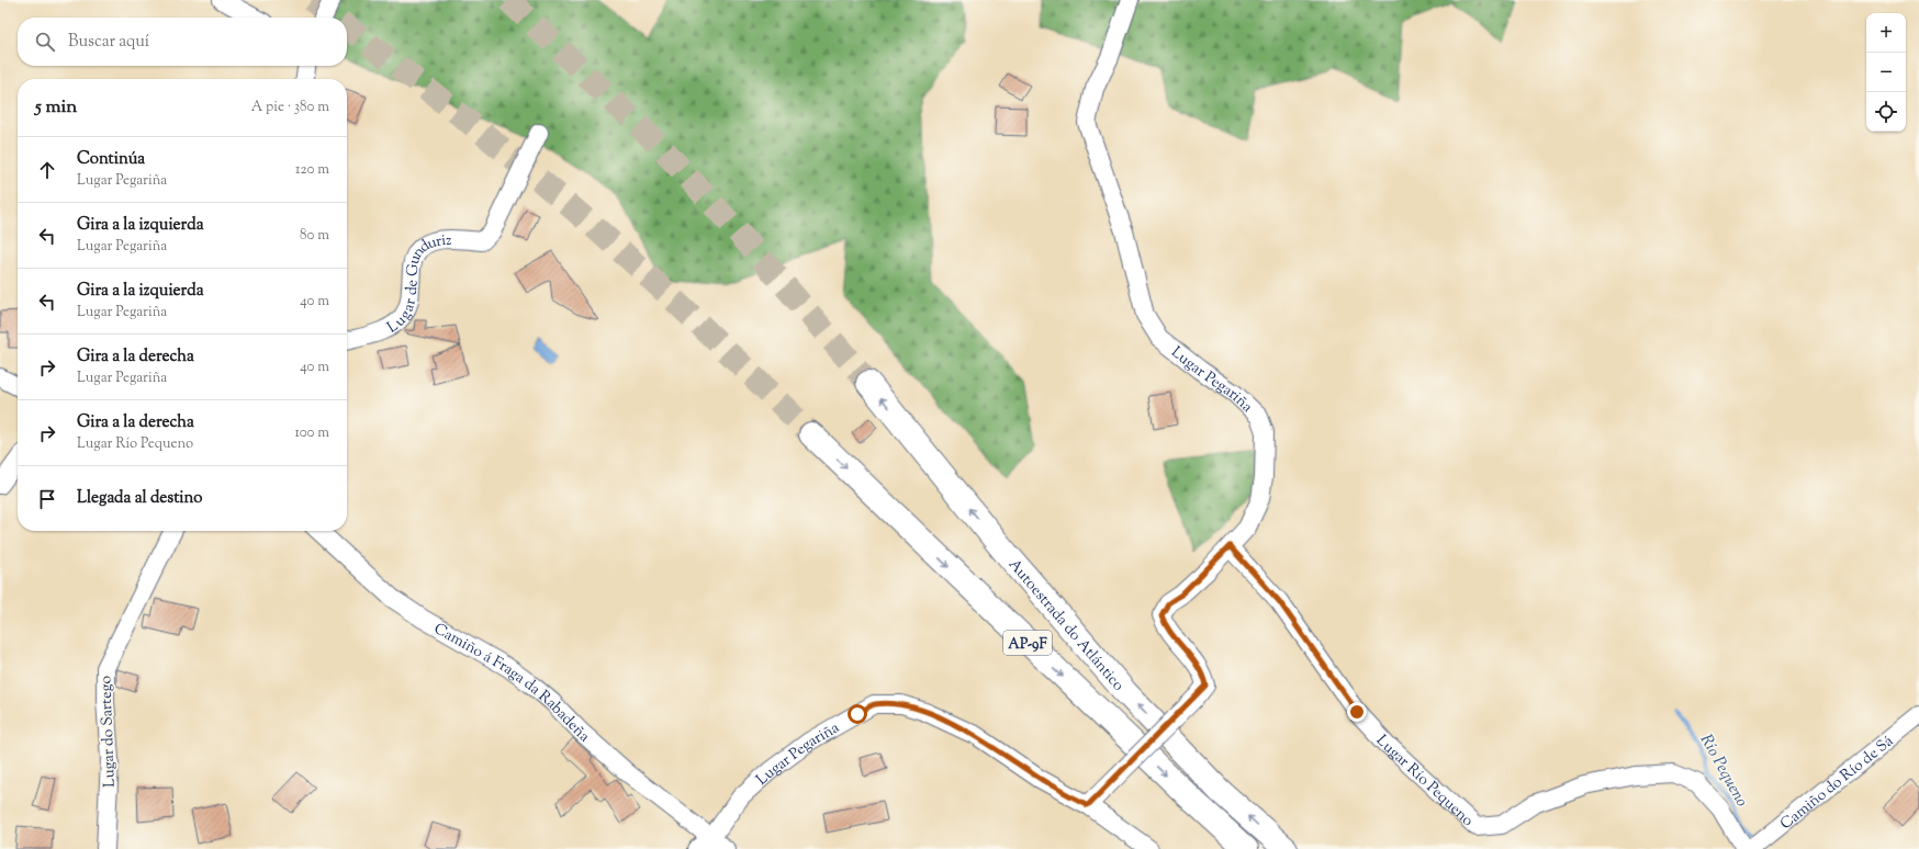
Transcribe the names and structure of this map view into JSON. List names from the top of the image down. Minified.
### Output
{"streets":{"highway":["Autoestrada do Atlántico","AP-9F"],"street":["Lugar de Gunduriz","Lugar Pegariña","Camiño á Fraga da Rabadeña","Lugar do Sartego","Lugar Río Pequeno","Camiño do Río de Sá"]},"crossings":[["Lugar Pegariña","Camiño á Fraga da Rabadeña"],["Lugar Pegariña","Lugar Río Pequeno"]],"water":["Río Pequeno"],"page":{"map_buttons":["+","−"],"search":"Buscar aquí","heading":["5 min","A pie · 380 m"],"list":[["Continúa","Lugar Pegariña","120 m"],["Gira a la izquierda","Lugar Pegariña","80 m"],["Gira a la izquierda","Lugar Pegariña","40 m"],["Gira a la derecha","Lugar Pegariña","40 m"],["Gira a la derecha","Lugar Río Pequeno","100 m"],"Llegada al destino"]}}
